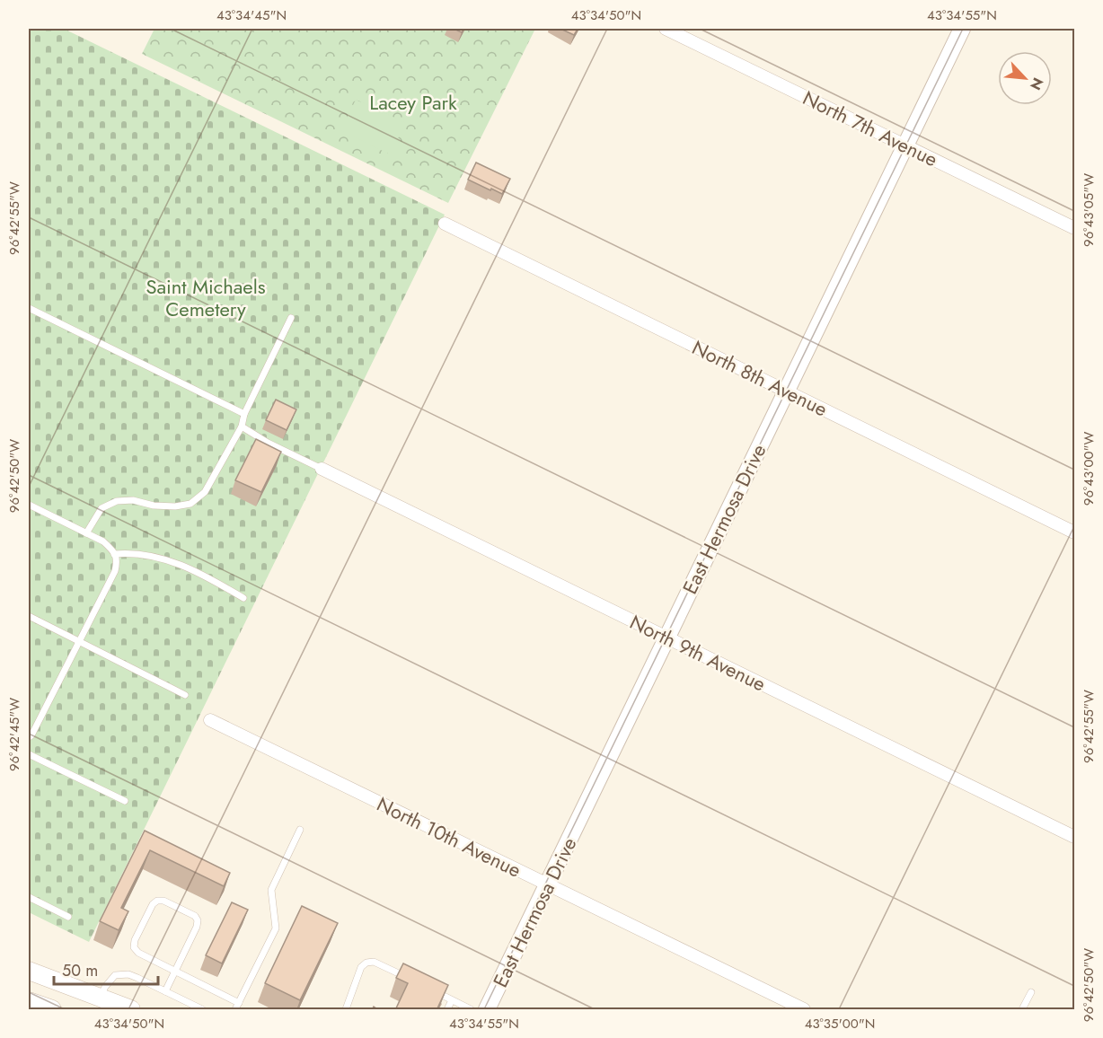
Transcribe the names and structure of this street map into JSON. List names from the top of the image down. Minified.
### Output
{"streets":{"street":["North 7th Avenue","North 8th Avenue","East Hermosa Drive","North 9th Avenue","North 10th Avenue"]},"crossings":[["North 7th Avenue","East Hermosa Drive"],["North 8th Avenue","East Hermosa Drive"],["East Hermosa Drive","North 9th Avenue"],["East Hermosa Drive","North 10th Avenue"]],"parks":["Lacey Park","Saint Michaels Cemetery"],"scale_bar":"50 m","north":"bottom right","coordinates":["43°34'45\"N","43°34'50\"N","43°34'55\"N","96°43'05\"W","96°42'55\"W","96°43'00\"W","96°42'50\"W","96°42'45\"W","43°35'00\"N"]}
